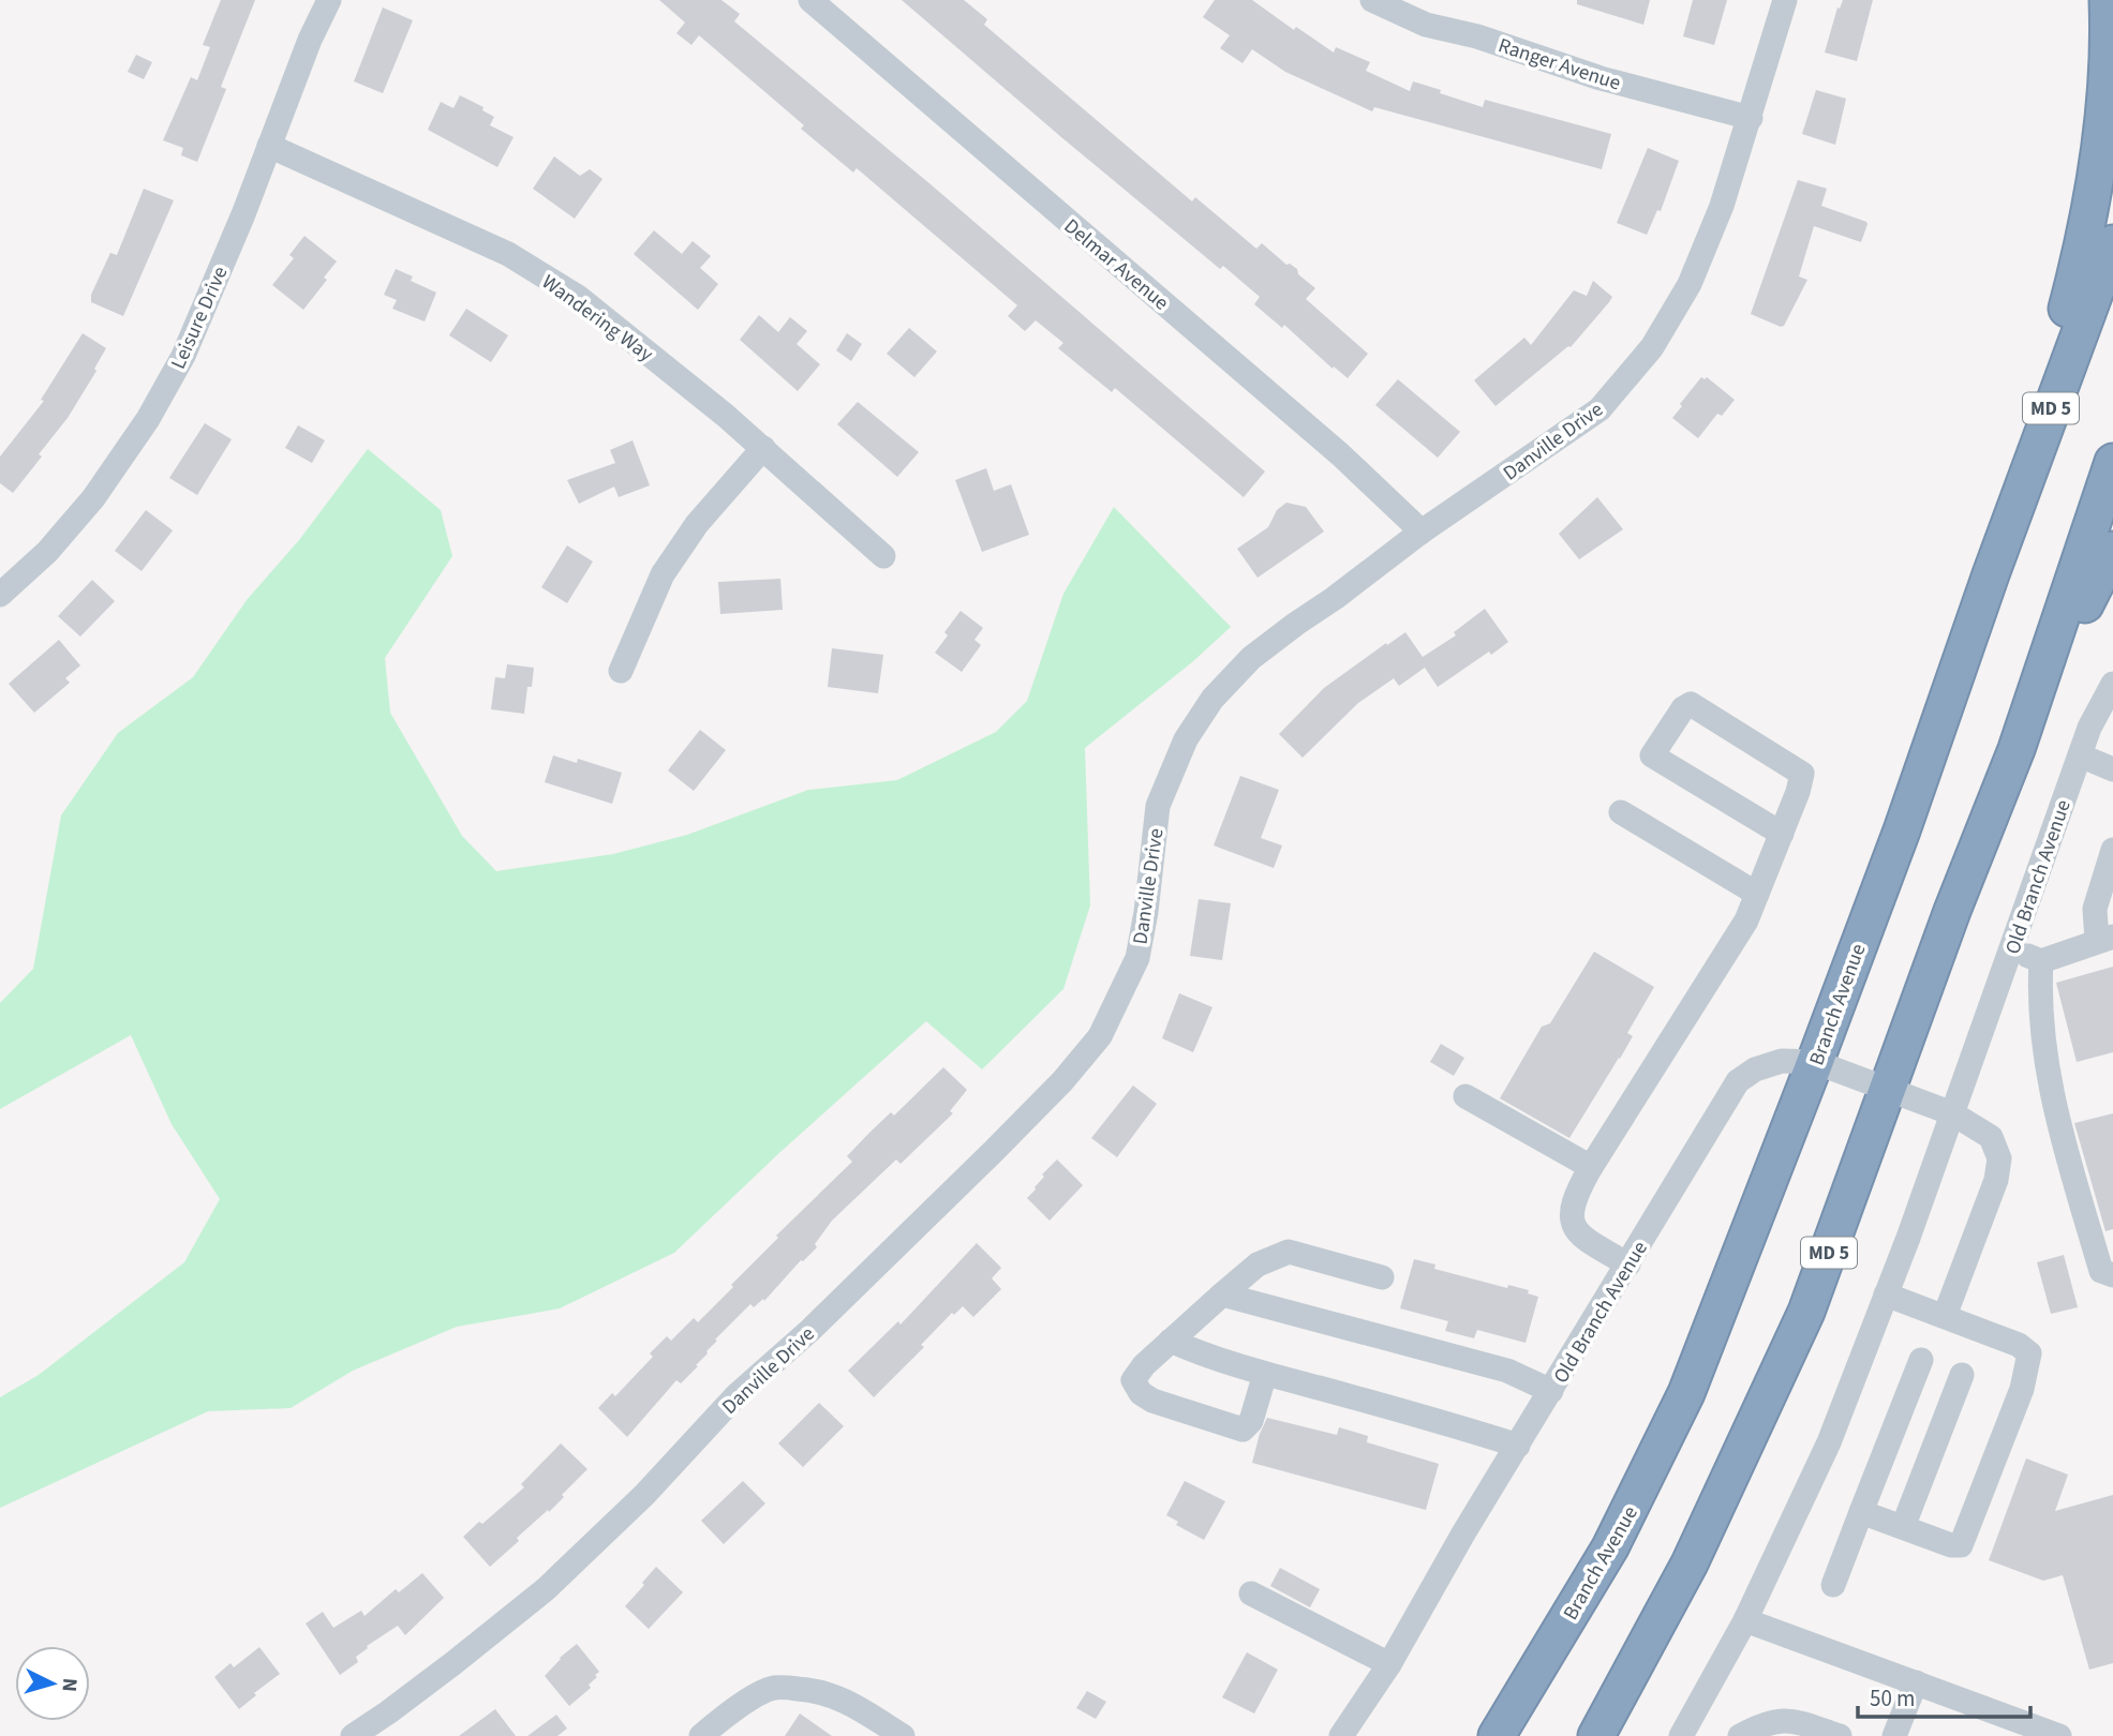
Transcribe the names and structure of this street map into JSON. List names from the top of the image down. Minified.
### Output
{"streets":{"highway":["MD 5","Branch Avenue"],"street":["Ranger Avenue","Delmar Avenue","Leisure Drive","Wandering Way","Danville Drive","Old Branch Avenue"]},"crossings":[["Ranger Avenue","Danville Drive"],["Delmar Avenue","Danville Drive"],["Leisure Drive","Wandering Way"],["MD 5","Old Branch Avenue"],["Old Branch Avenue","Branch Avenue"]],"scale_bar":"50 m","north":"right"}
